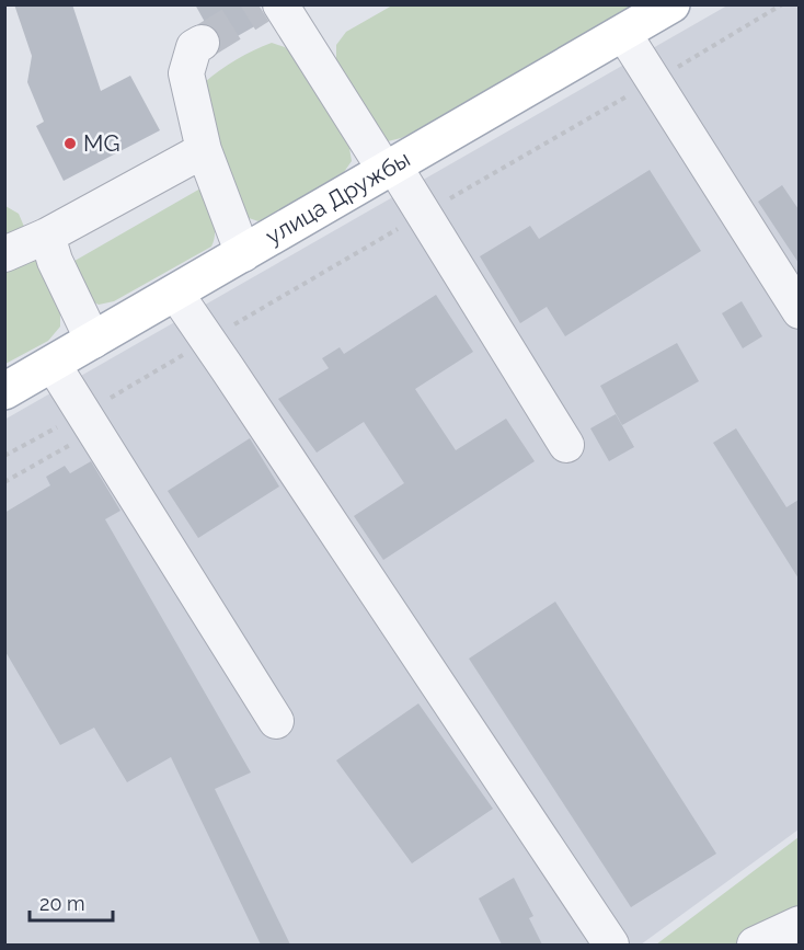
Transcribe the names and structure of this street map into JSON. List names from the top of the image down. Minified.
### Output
{"streets":{"main road":["улица Дружбы"]},"places":["MG"],"scale_bar":"20 m"}
